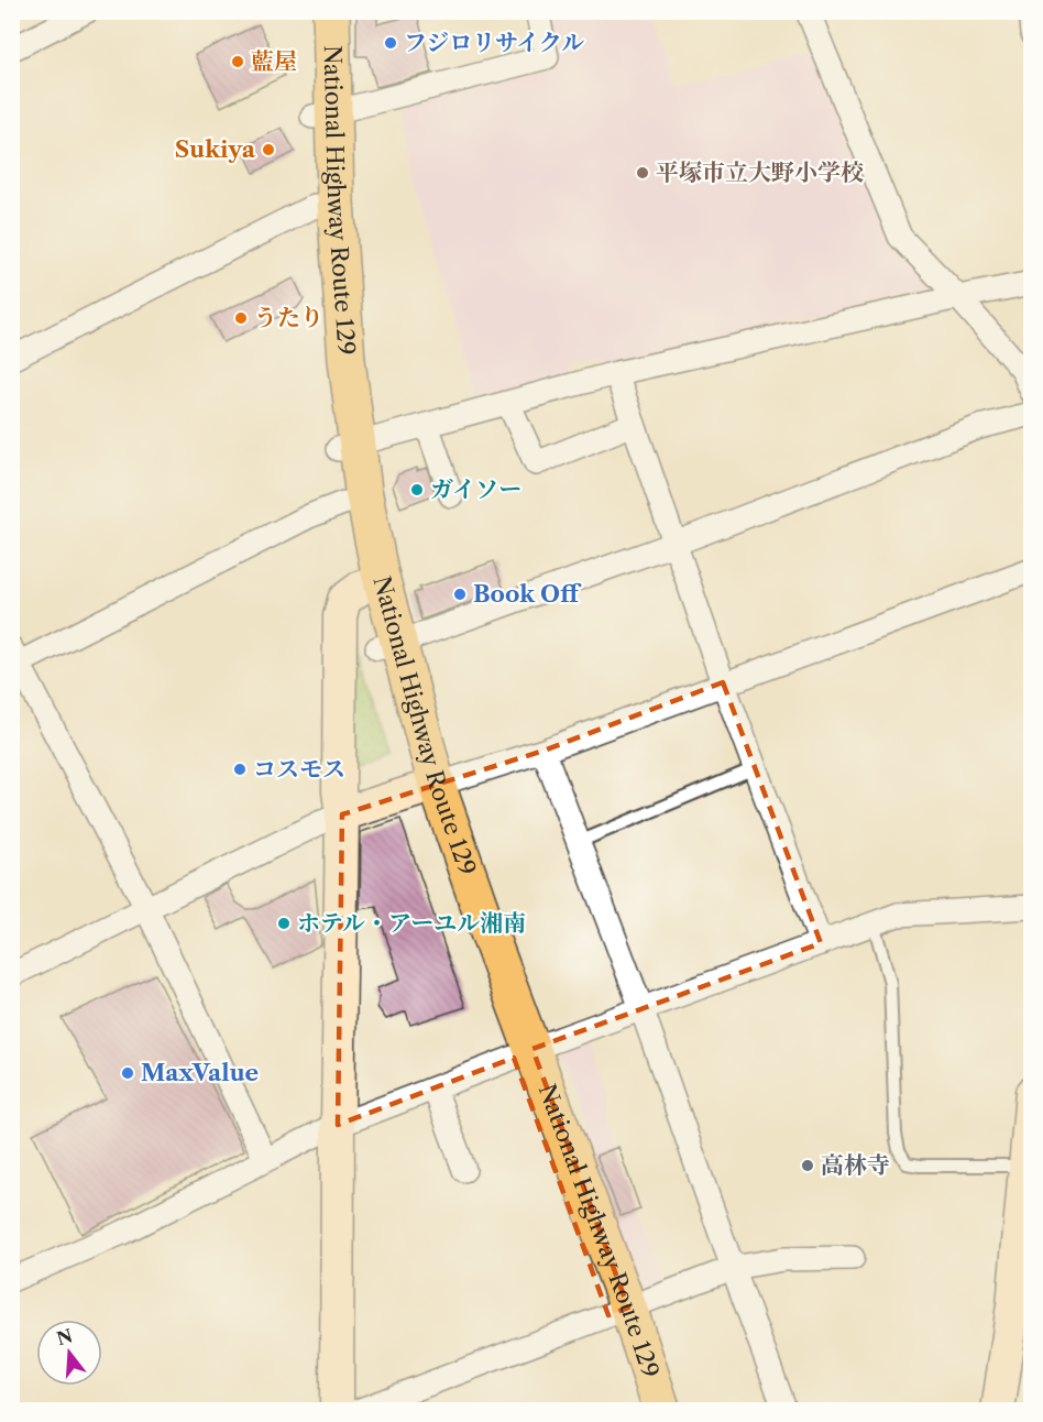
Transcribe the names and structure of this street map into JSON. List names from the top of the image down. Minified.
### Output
{"streets":{"highway":["National Highway Route 129"]},"places":["フジロリサイクル","藍屋","Sukiya","平塚市立大野小学校","うたり","ガイソー","Book Off","コスモス","ホテル・アーユル湘南","MaxValue","高林寺"],"north":"top"}
